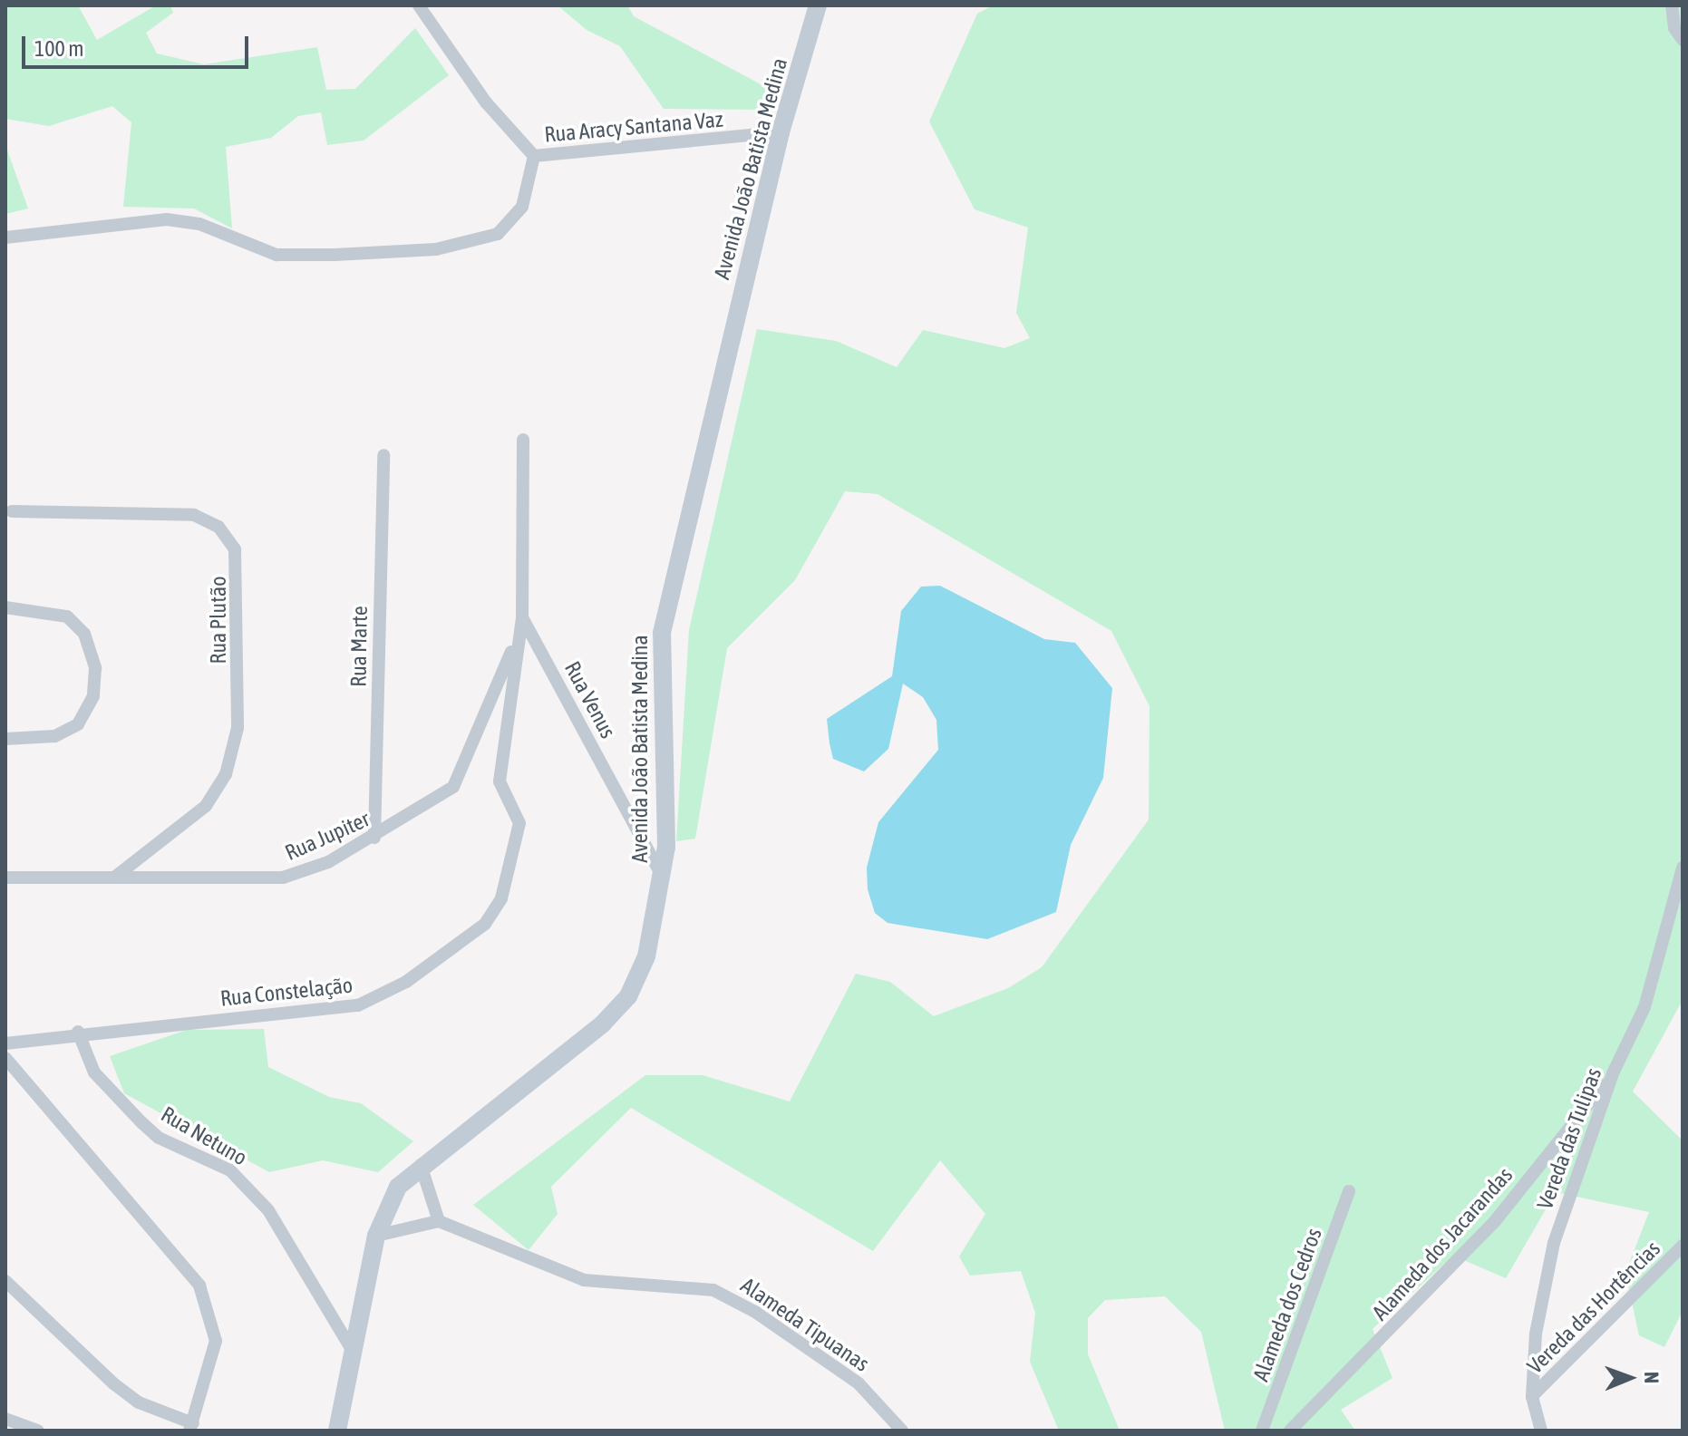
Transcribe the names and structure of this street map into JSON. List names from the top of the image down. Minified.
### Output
{"streets":{"main road":["Avenida João Batista Medina"],"street":["Rua Aracy Santana Vaz","Rua Plutão","Rua Marte","Rua Venus","Rua Jupiter","Rua Constelação","Rua Netuno","Vereda das Tulipas","Alameda dos Jacarandas","Alameda dos Cedros","Vereda das Hortências","Alameda Tipuanas"]},"crossings":[["Rua Aracy Santana Vaz","Avenida João Batista Medina"],["Avenida João Batista Medina","Rua Venus"],["Avenida João Batista Medina","Rua Netuno"],["Rua Plutão","Rua Jupiter"],["Rua Marte","Rua Jupiter"],["Rua Venus","Rua Constelação"],["Rua Jupiter","Rua Constelação"],["Rua Constelação","Rua Netuno"],["Vereda das Tulipas","Alameda dos Jacarandas"],["Vereda das Tulipas","Vereda das Hortências"]],"scale_bar":"100 m","north":"right"}
